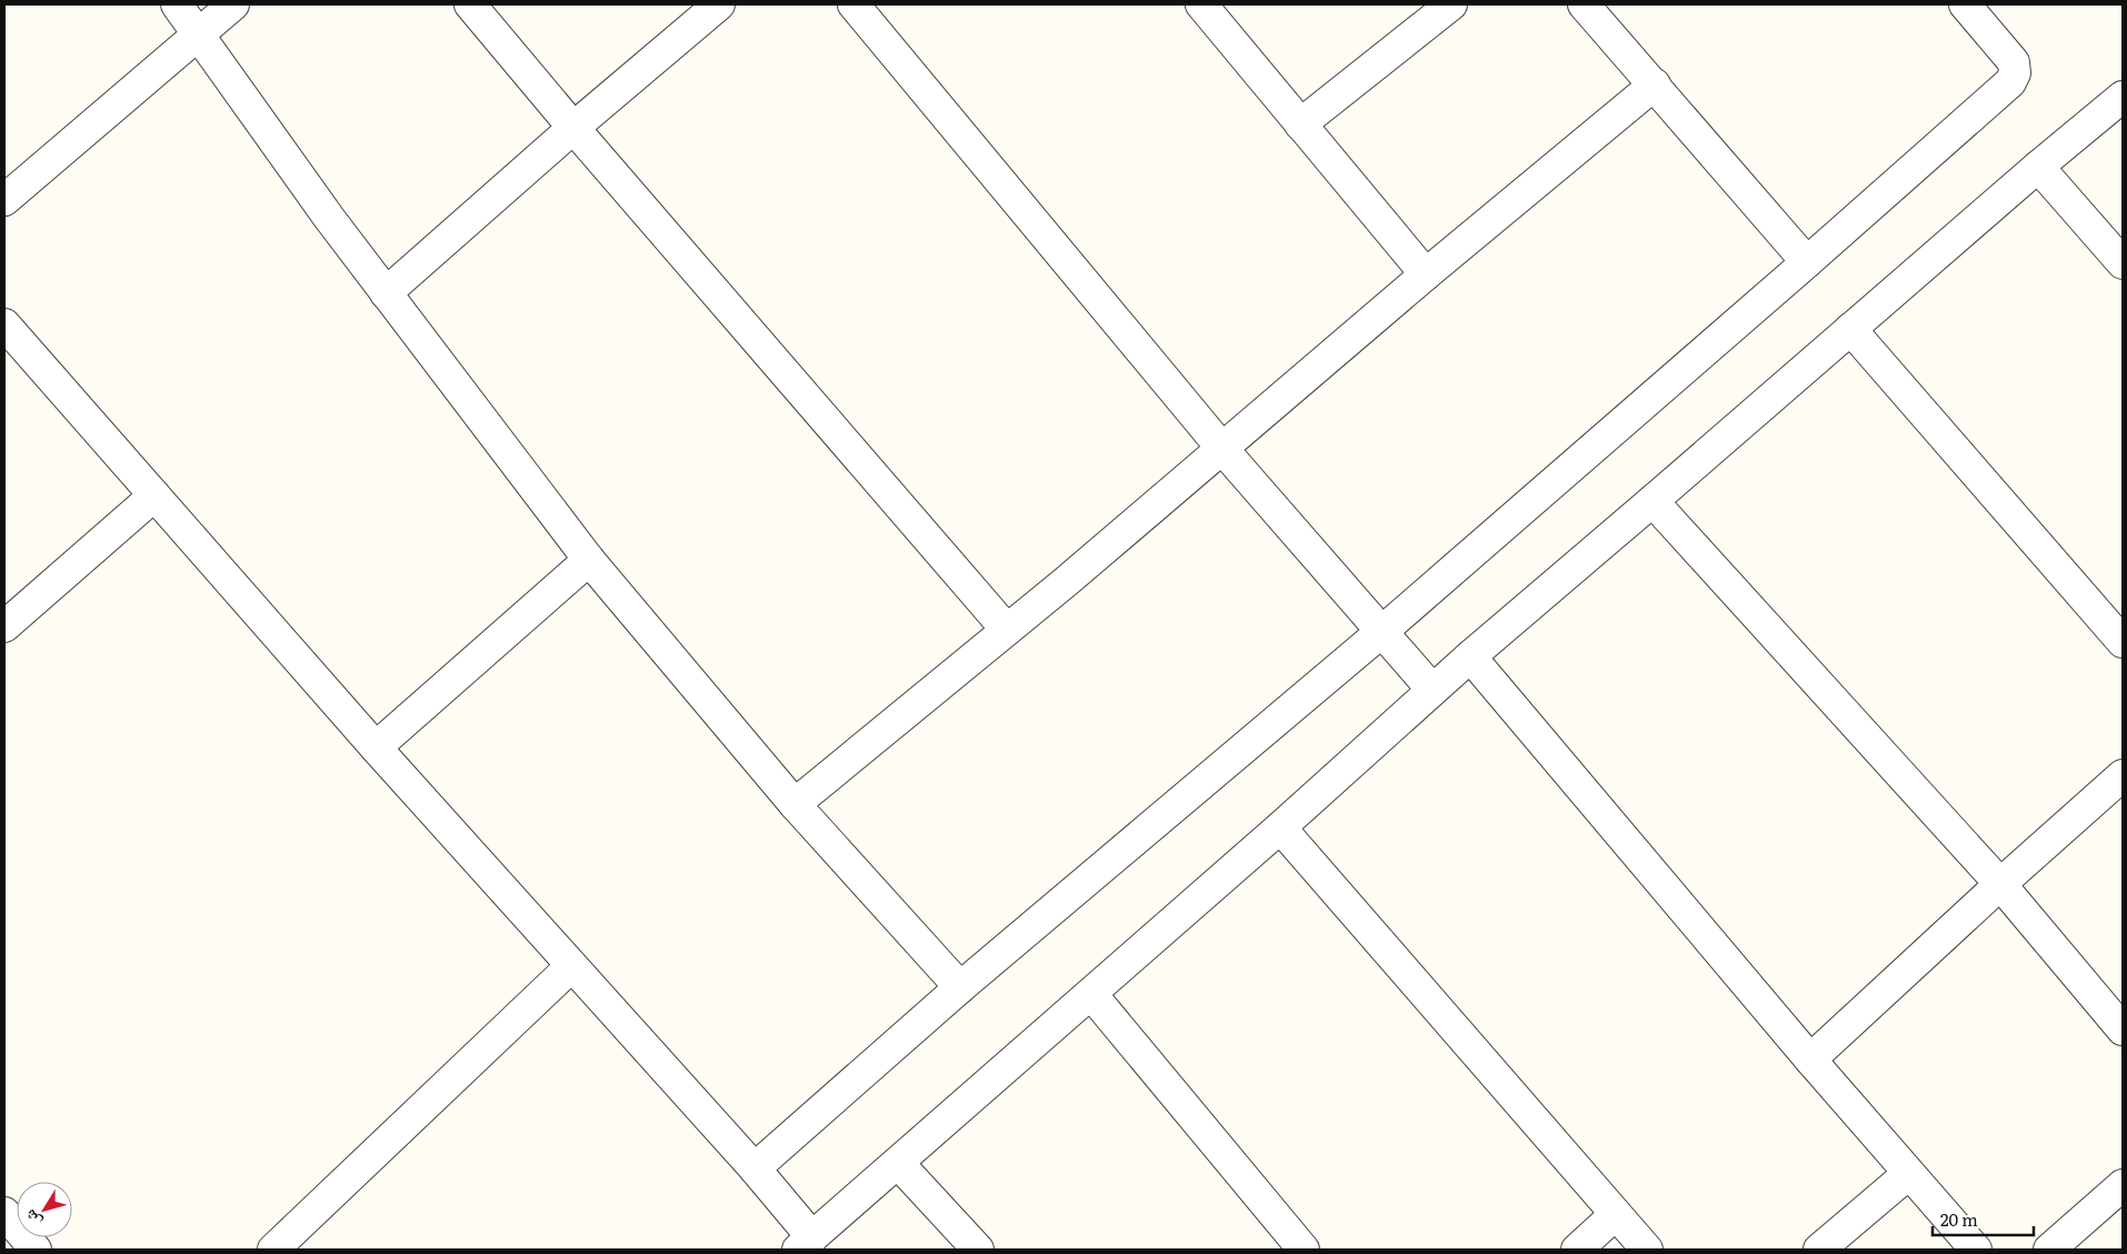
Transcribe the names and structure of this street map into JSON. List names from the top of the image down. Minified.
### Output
{"scale_bar":"20 m","north":"bottom left"}
